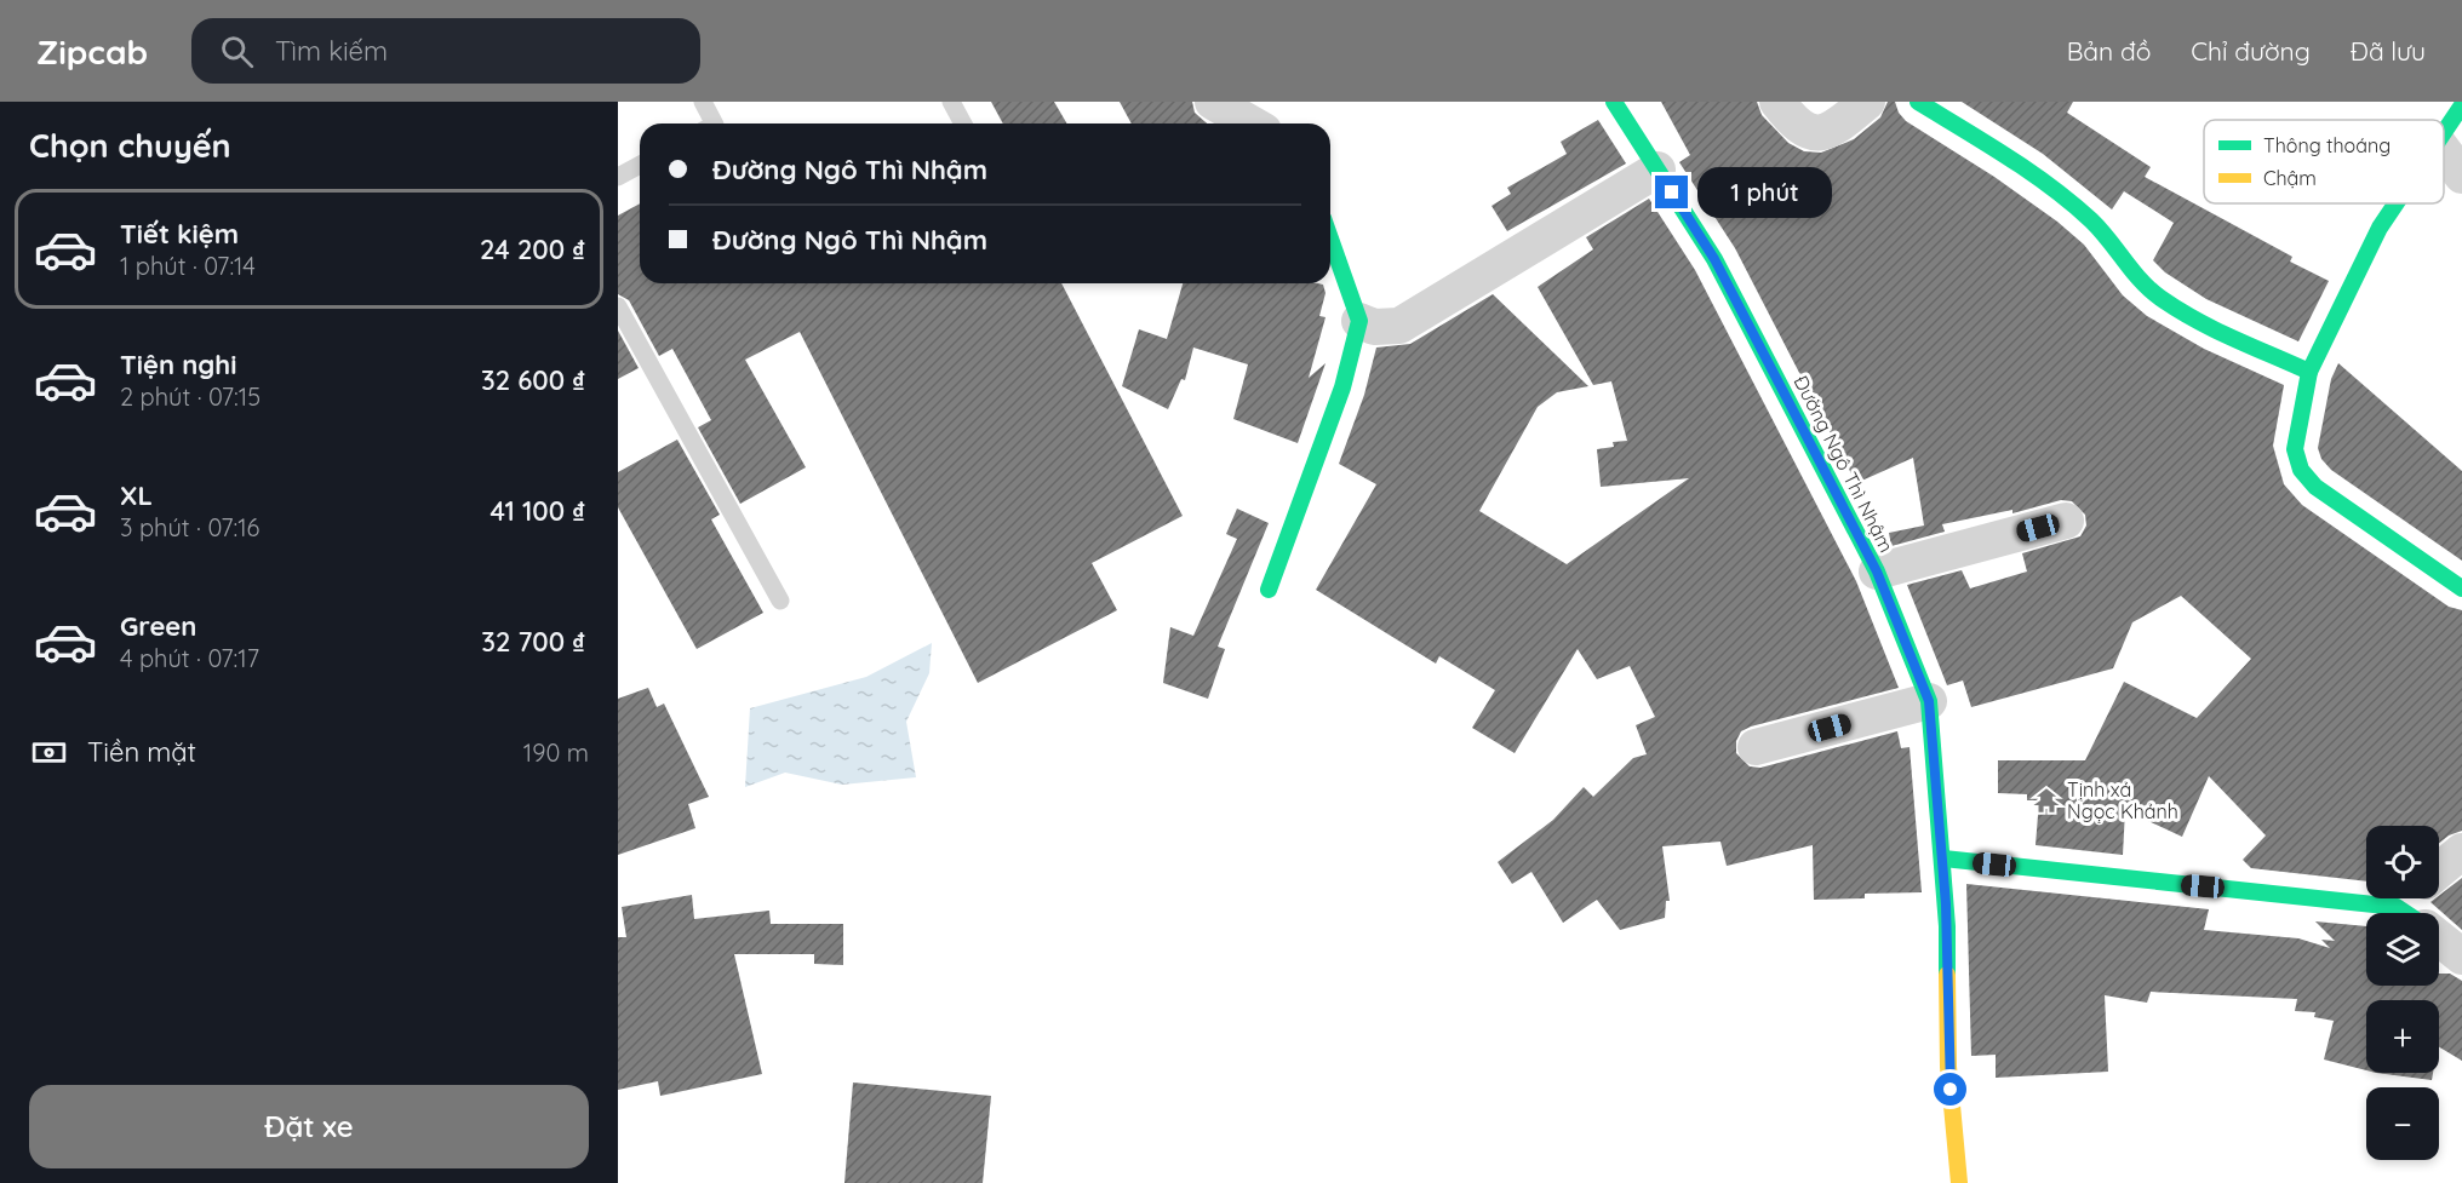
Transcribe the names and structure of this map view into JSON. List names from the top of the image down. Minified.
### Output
{"streets":{"street":["Đường Ngô Thì Nhậm"]},"places":{"temple":["Tịnh xá Ngọc Khánh"]},"legend":["Thông thoáng","Chậm"],"page":{"header":"Zipcab","search":"Tìm kiếm","nav":["Bản đồ","Chỉ đường","Đã lưu"],"heading":"Chọn chuyến","banner":["Đường Ngô Thì Nhậm","Đường Ngô Thì Nhậm"],"bubble":"1 phút","list":[{"name":"Tiết kiệm","note":"1 phút · 07:14","value":"24 200 ₫"},{"name":"Tiện nghi","note":"2 phút · 07:15","value":"32 600 ₫"},{"name":"XL","note":"3 phút · 07:16","value":"41 100 ₫"},{"name":"Green","note":"4 phút · 07:17","value":"32 700 ₫"}],"pay":["Tiền mặt","190 m"],"map_buttons":["+","−"],"buttons":"Đặt xe"}}
